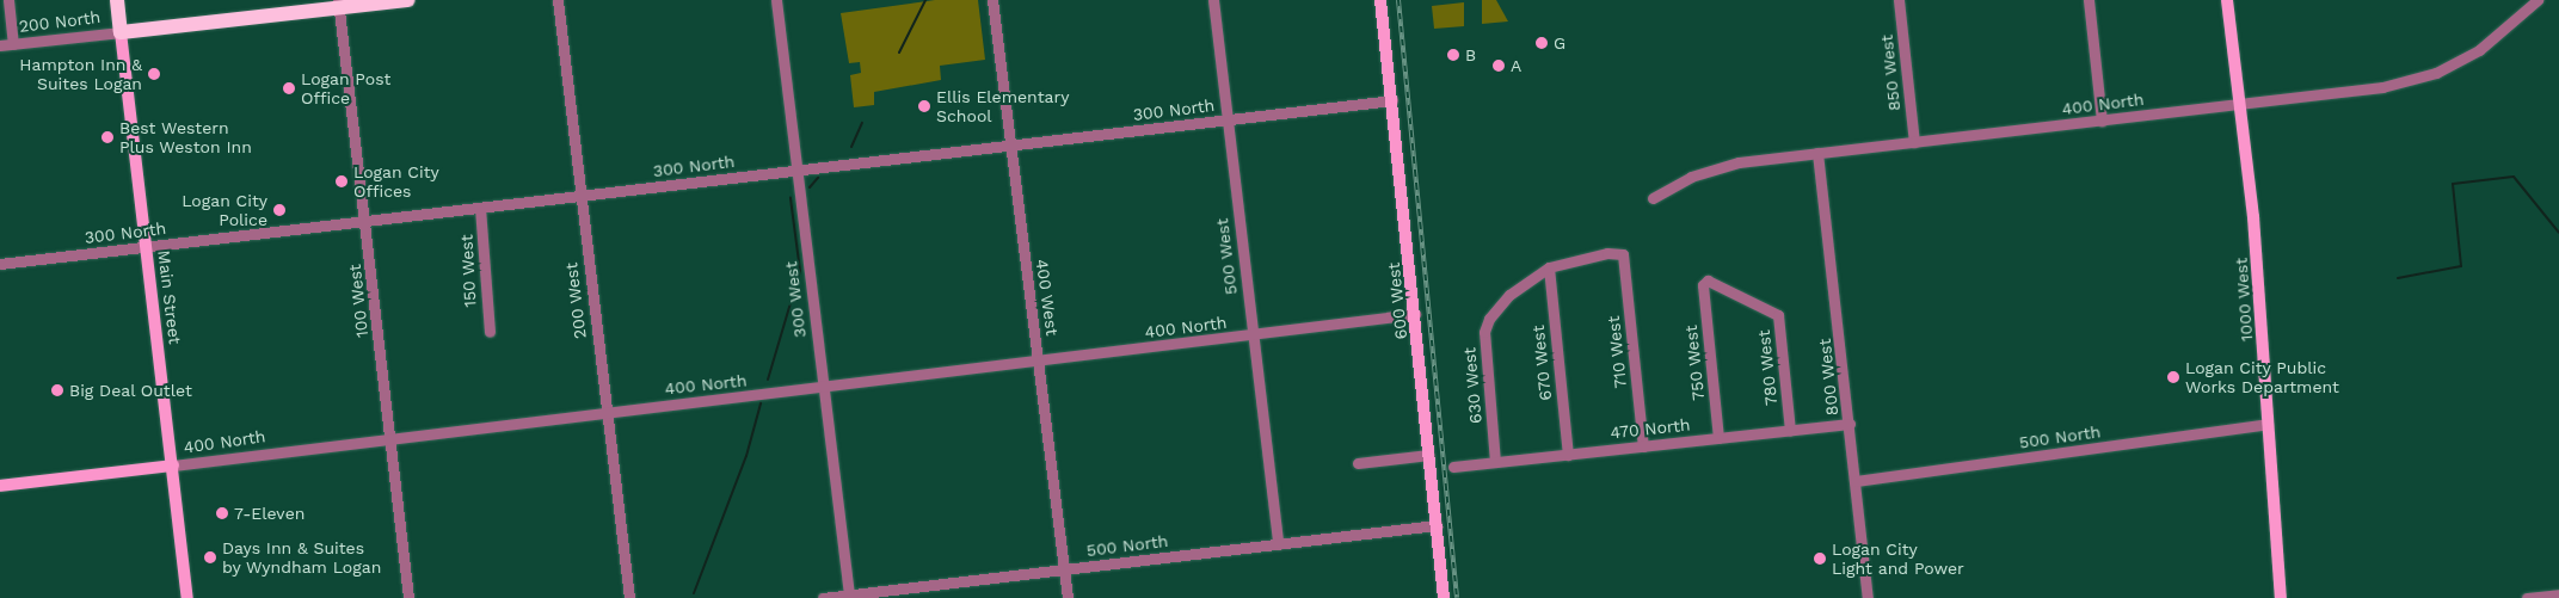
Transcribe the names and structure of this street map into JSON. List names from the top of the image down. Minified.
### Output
{"streets":{"highway":["200 North","Main Street"],"main road":["400 North","1000 West","600 West"],"street":["850 West","300 North","500 West","150 West","400 West","300 West","100 West","200 West","710 West","670 West","750 West","780 West","800 West","630 West","470 North","500 North"]},"crossings":[["200 North","Main Street"],["200 North","100 West"],["850 West","400 North"],["400 North","500 West"],["400 North","Main Street"],["400 North","400 West"],["400 North","300 West"],["400 North","1000 West"],["400 North","100 West"],["400 North","200 West"],["400 North","600 West"],["400 North","800 West"],["300 North","500 West"],["300 North","150 West"],["300 North","Main Street"],["300 North","400 West"],["300 North","300 West"],["300 North","100 West"],["300 North","200 West"],["300 North","600 West"],["500 West","500 North"],["400 West","500 North"],["300 West","500 North"],["1000 West","500 North"],["600 West","500 North"],["710 West","630 West"],["710 West","470 North"],["670 West","630 West"],["670 West","470 North"],["750 West","780 West"],["750 West","470 North"],["780 West","470 North"],["800 West","470 North"],["800 West","500 North"],["630 West","470 North"]],"places":["G","B","A","Hampton Inn & Suites Logan","Logan Post Office","Ellis Elementary School","Best Western Plus Weston Inn","Logan City Offices","Logan City Police","Logan City Public Works Department","Big Deal Outlet","7-Eleven","Days Inn & Suites by Wyndham Logan","Logan City Light and Power"]}
